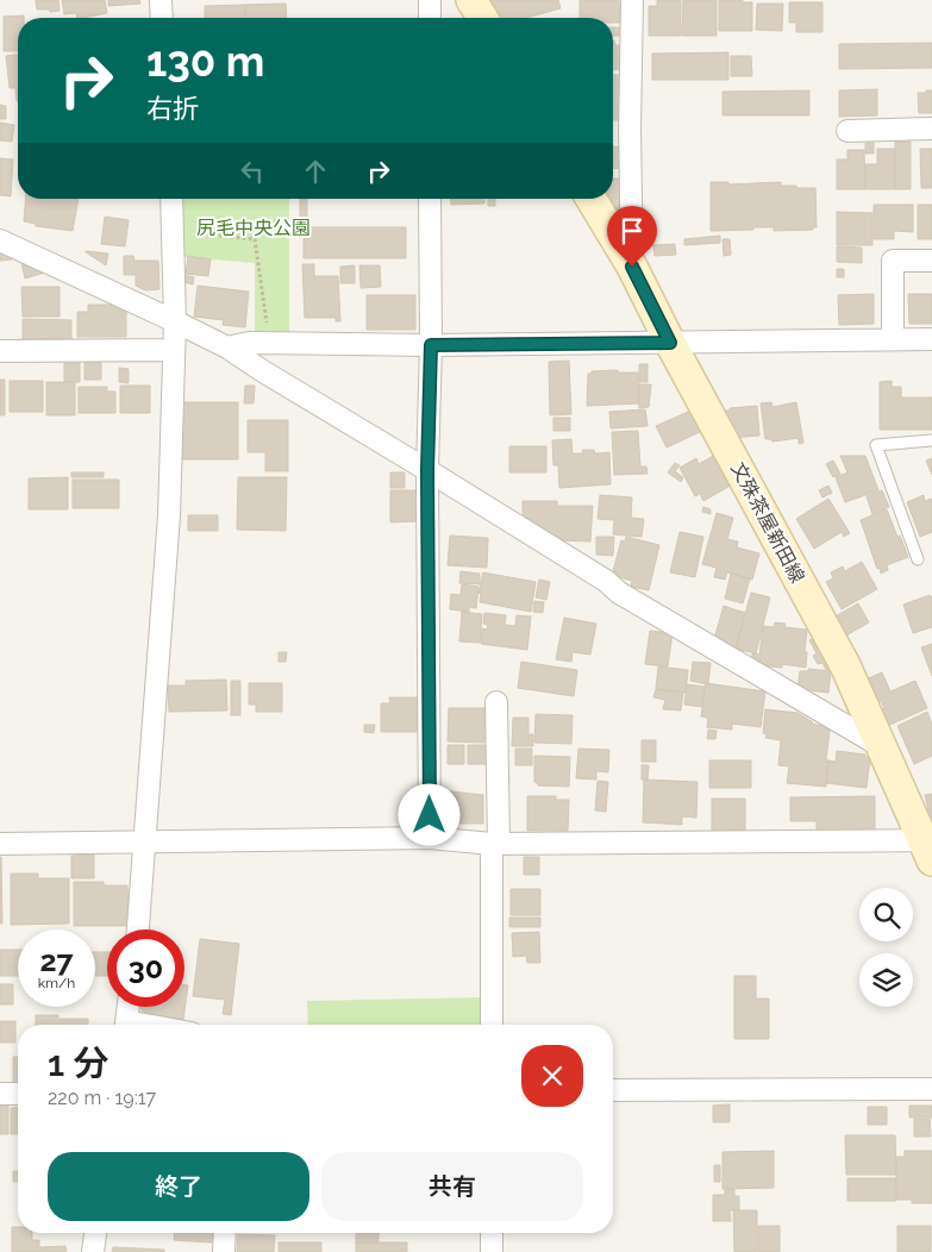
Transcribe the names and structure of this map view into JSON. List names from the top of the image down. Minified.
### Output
{"streets":{"main road":["文殊茶屋新田線"]},"parks":["尻毛中央公園"],"page":{"turn":["130 m","右折"],"speed":"27 km/h","limit":"30","heading":["1 分","220 m · 19:17"],"buttons":["終了","共有"]}}
